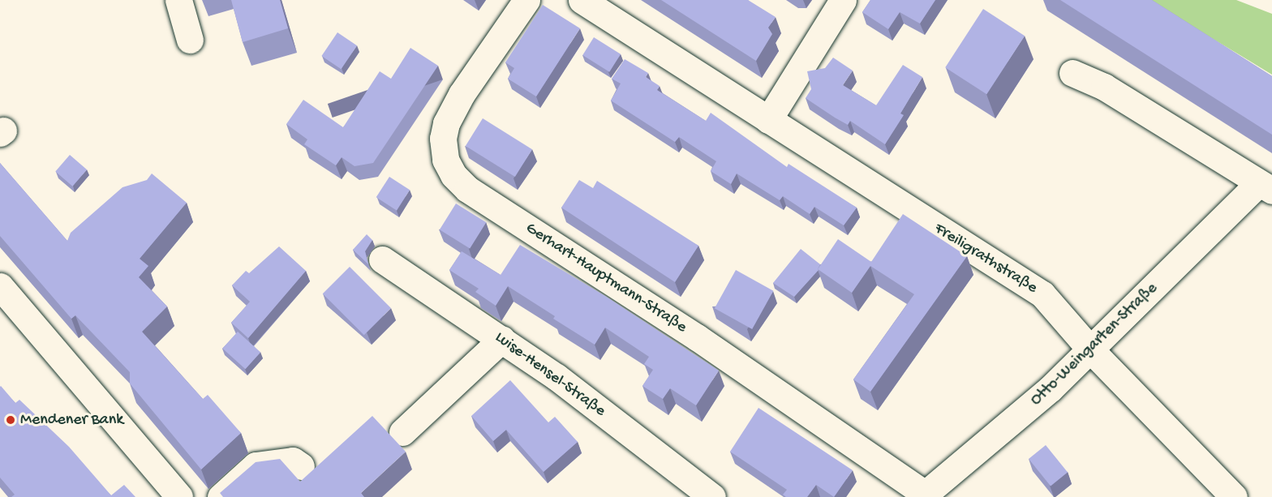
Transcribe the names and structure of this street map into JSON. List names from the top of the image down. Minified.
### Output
{"streets":{"street":["Freiligrathstraße","Gerhart-Hauptmann-Straße","Otto-Weingarten-Straße","Luise-Hensel-Straße"]},"crossings":[["Freiligrathstraße","Otto-Weingarten-Straße"],["Gerhart-Hauptmann-Straße","Otto-Weingarten-Straße"]],"places":["Mendener Bank"]}
